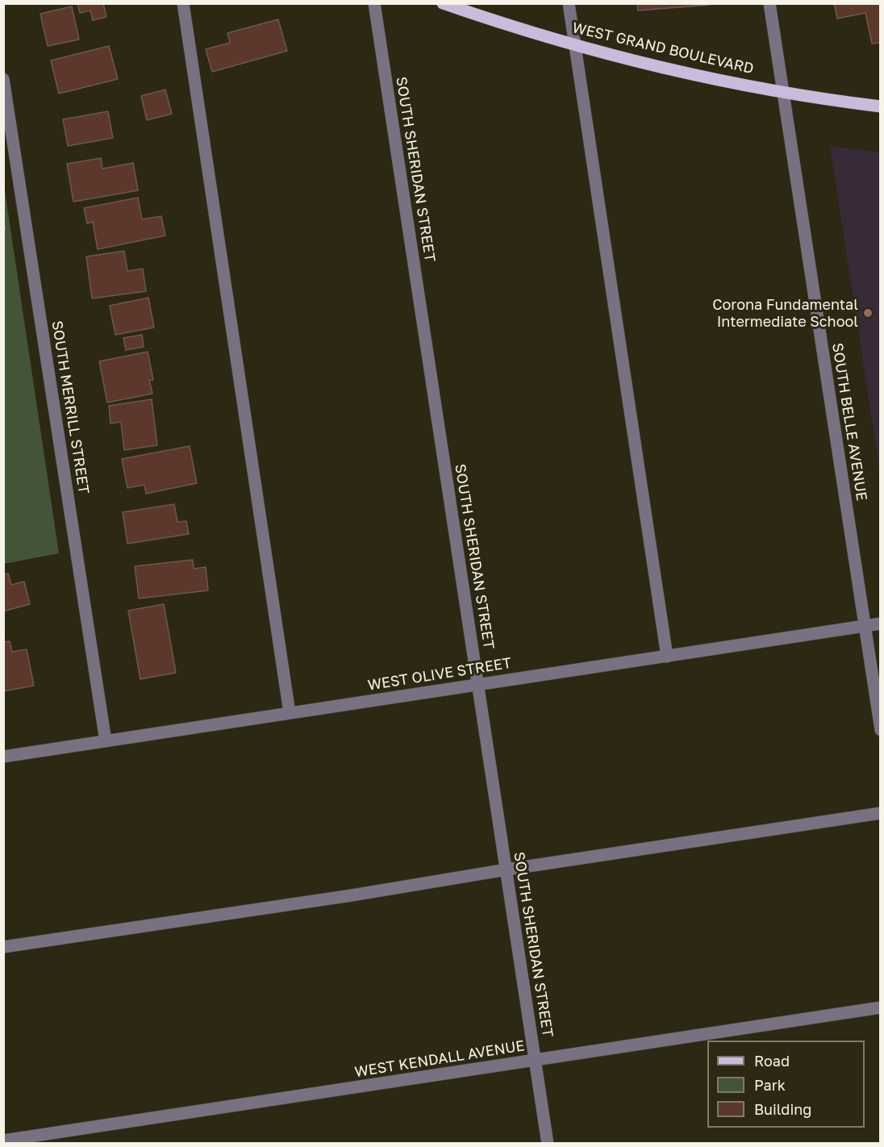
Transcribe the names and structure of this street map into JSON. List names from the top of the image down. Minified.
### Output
{"streets":{"main road":["WEST GRAND BOULEVARD"],"street":["SOUTH SHERIDAN STREET","SOUTH MERRILL STREET","SOUTH BELLE AVENUE","WEST OLIVE STREET","WEST KENDALL AVENUE"]},"crossings":[["WEST GRAND BOULEVARD","SOUTH BELLE AVENUE"],["SOUTH SHERIDAN STREET","WEST OLIVE STREET"],["SOUTH SHERIDAN STREET","WEST KENDALL AVENUE"],["SOUTH MERRILL STREET","WEST OLIVE STREET"],["SOUTH BELLE AVENUE","WEST OLIVE STREET"]],"places":["Corona Fundamental Intermediate School"],"legend":["Road","Park","Building"]}
